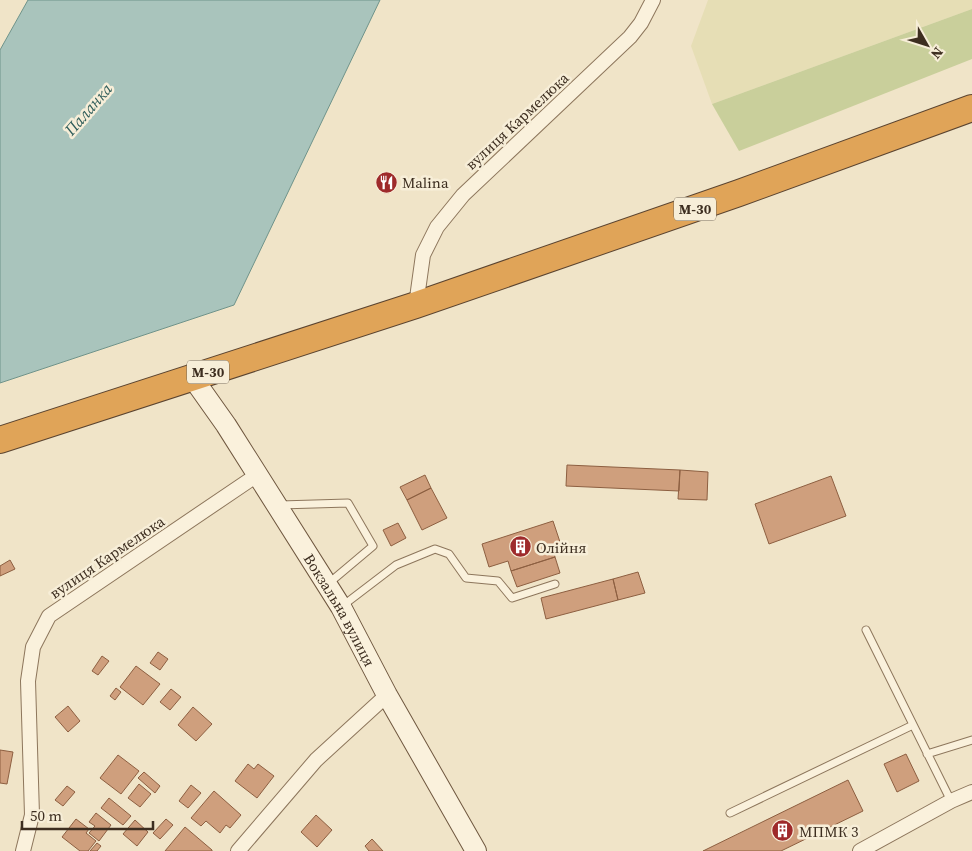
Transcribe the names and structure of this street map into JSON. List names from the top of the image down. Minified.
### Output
{"streets":{"highway":["М-30"],"main road":["Вокзальна вулиця"],"street":["вулиця Кармелюка"]},"crossings":[["вулиця Кармелюка","М-30"],["вулиця Кармелюка","Вокзальна вулиця"],["М-30","Вокзальна вулиця"]],"water":["Паланка"],"places":{"restaurant":["Malina"],"building":["Олійня","МПМК 3"]},"scale_bar":"50 m","north":"bottom right"}
